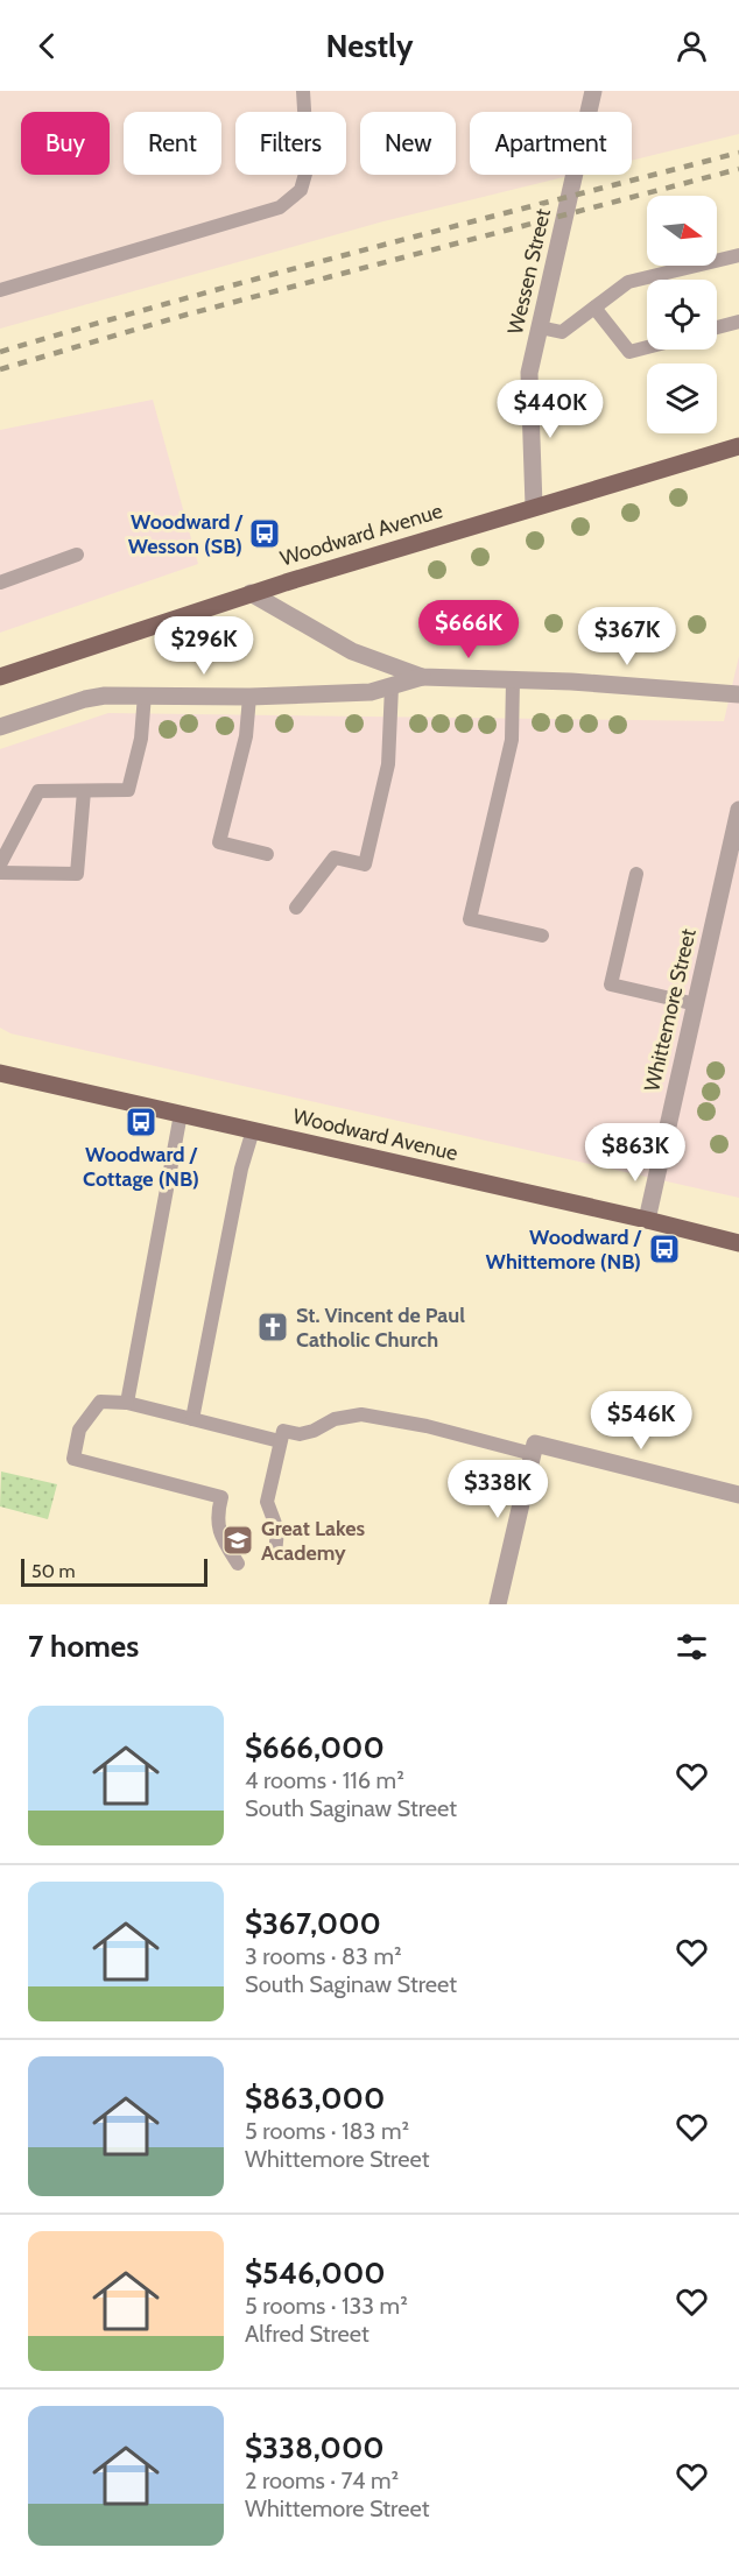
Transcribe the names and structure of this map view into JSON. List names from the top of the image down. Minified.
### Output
{"streets":{"main road":["Woodward Avenue"],"street":["Wessen Street","Whittemore Street"]},"crossings":[["Wessen Street","Woodward Avenue"],["Woodward Avenue","Whittemore Street"]],"places":{"bus stop":["Woodward / Wesson (SB)","Woodward / Cottage (NB)","Woodward / Whittemore (NB)"],"church":["St. Vincent de Paul Catholic Church"],"school or university":["Great Lakes Academy"]},"scale_bar":"50 m","north":"right","page":{"header":"Nestly","chip":["Buy","Rent","Filters","New","Apartment"],"price":["$440K","$666K","$367K","$296K","$863K","$546K","$338K"],"scale":"50 m","heading":"7 homes","list":[{"name":"$666,000","note":"4 rooms · 116 m² · South Saginaw Street"},{"name":"$367,000","note":"3 rooms · 83 m² · South Saginaw Street"},{"name":"$863,000","note":"5 rooms · 183 m² · Whittemore Street"},{"name":"$546,000","note":"5 rooms · 133 m² · Alfred Street"},{"name":"$338,000","note":"2 rooms · 74 m² · Whittemore Street"}]}}
